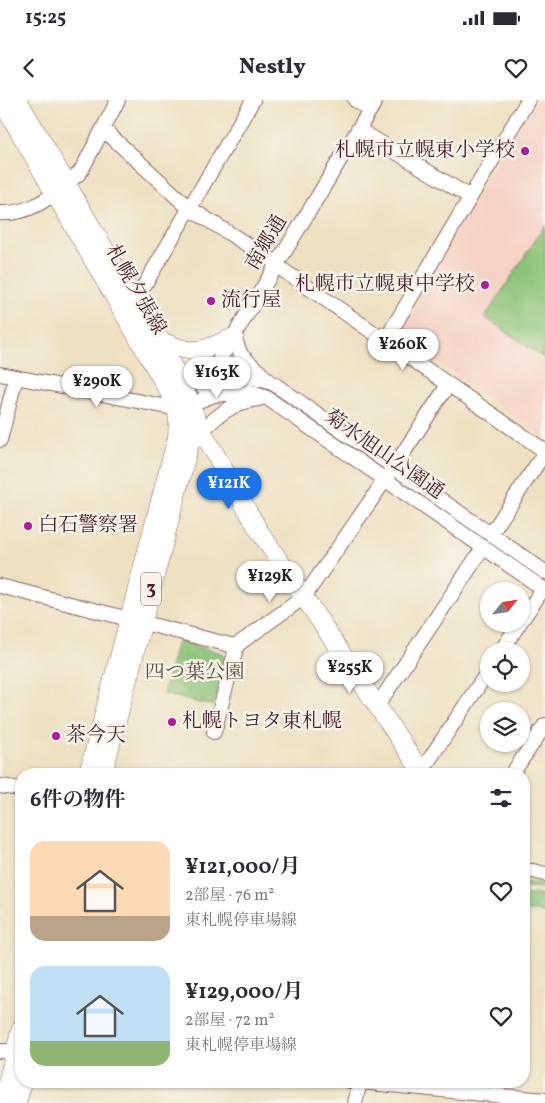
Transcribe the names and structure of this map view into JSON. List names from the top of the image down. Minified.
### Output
{"streets":{"main road":["札幌夕張線","3"],"street":["南郷通","菊水旭山公園通"]},"crossings":[["南郷通","札幌夕張線"],["南郷通","菊水旭山公園通"],["札幌夕張線","菊水旭山公園通"]],"parks":["四つ葉公園"],"places":["札幌市立幌東小学校","札幌市立幌東中学校","流行屋","白石警察署","札幌トヨタ東札幌","茶今天"],"north":"top right","page":{"status":"15:25","header":"Nestly","price":["¥260K","¥163K","¥290K","¥121K","¥129K","¥255K"],"heading":"6件の物件","list":[{"name":"¥121,000/月","note":"2部屋 · 76 m² · 東札幌停車場線"},{"name":"¥129,000/月","note":"2部屋 · 72 m² · 東札幌停車場線"}]}}
